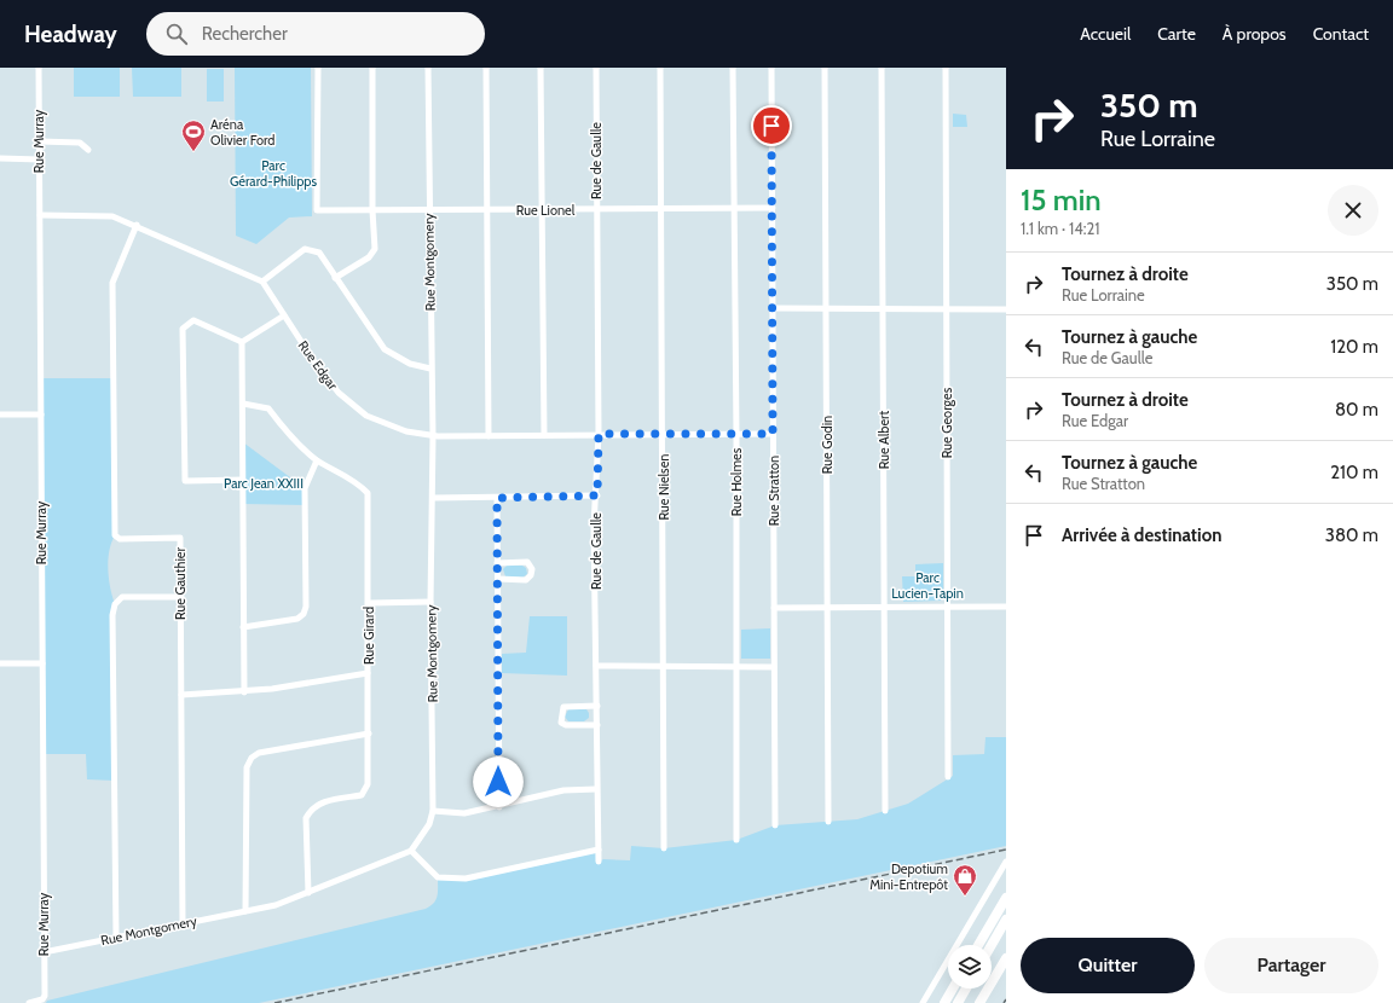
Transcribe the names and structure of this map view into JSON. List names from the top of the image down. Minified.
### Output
{"streets":{"street":["Rue Murray","Rue de Gaulle","Rue Lionel","Rue Montgomery","Rue Edgar","Rue Georges","Rue Albert","Rue Godin","Rue Holmes","Rue Nielsen","Rue Stratton","Rue Gauthier","Rue Girard"]},"crossings":[["Rue Murray","Rue Montgomery"],["Rue de Gaulle","Rue Lionel"],["Rue de Gaulle","Rue Edgar"],["Rue Lionel","Rue Montgomery"],["Rue Lionel","Rue Holmes"],["Rue Lionel","Rue Nielsen"],["Rue Lionel","Rue Stratton"],["Rue Montgomery","Rue Edgar"],["Rue Montgomery","Rue Gauthier"],["Rue Montgomery","Rue Girard"],["Rue Edgar","Rue Holmes"],["Rue Edgar","Rue Nielsen"],["Rue Edgar","Rue Stratton"]],"parks":["Parc Gérard-Philipps","Parc Jean XXIII","Parc Lucien-Tapin"],"places":{"sports":["Aréna Olivier Ford"],"shop":["Depotium Mini-Entrepôt"]},"page":{"header":"Headway","search":"Rechercher","nav":["Accueil","Carte","À propos","Contact"],"turn":["350 m","Rue Lorraine"],"heading":["15 min","1.1 km · 14:21"],"list":[{"name":"Tournez à droite","note":"Rue Lorraine","value":"350 m"},{"name":"Tournez à gauche","note":"Rue de Gaulle","value":"120 m"},{"name":"Tournez à droite","note":"Rue Edgar","value":"80 m"},{"name":"Tournez à gauche","note":"Rue Stratton","value":"210 m"},{"name":"Arrivée à destination","value":"380 m"}],"buttons":["Quitter","Partager"]}}
